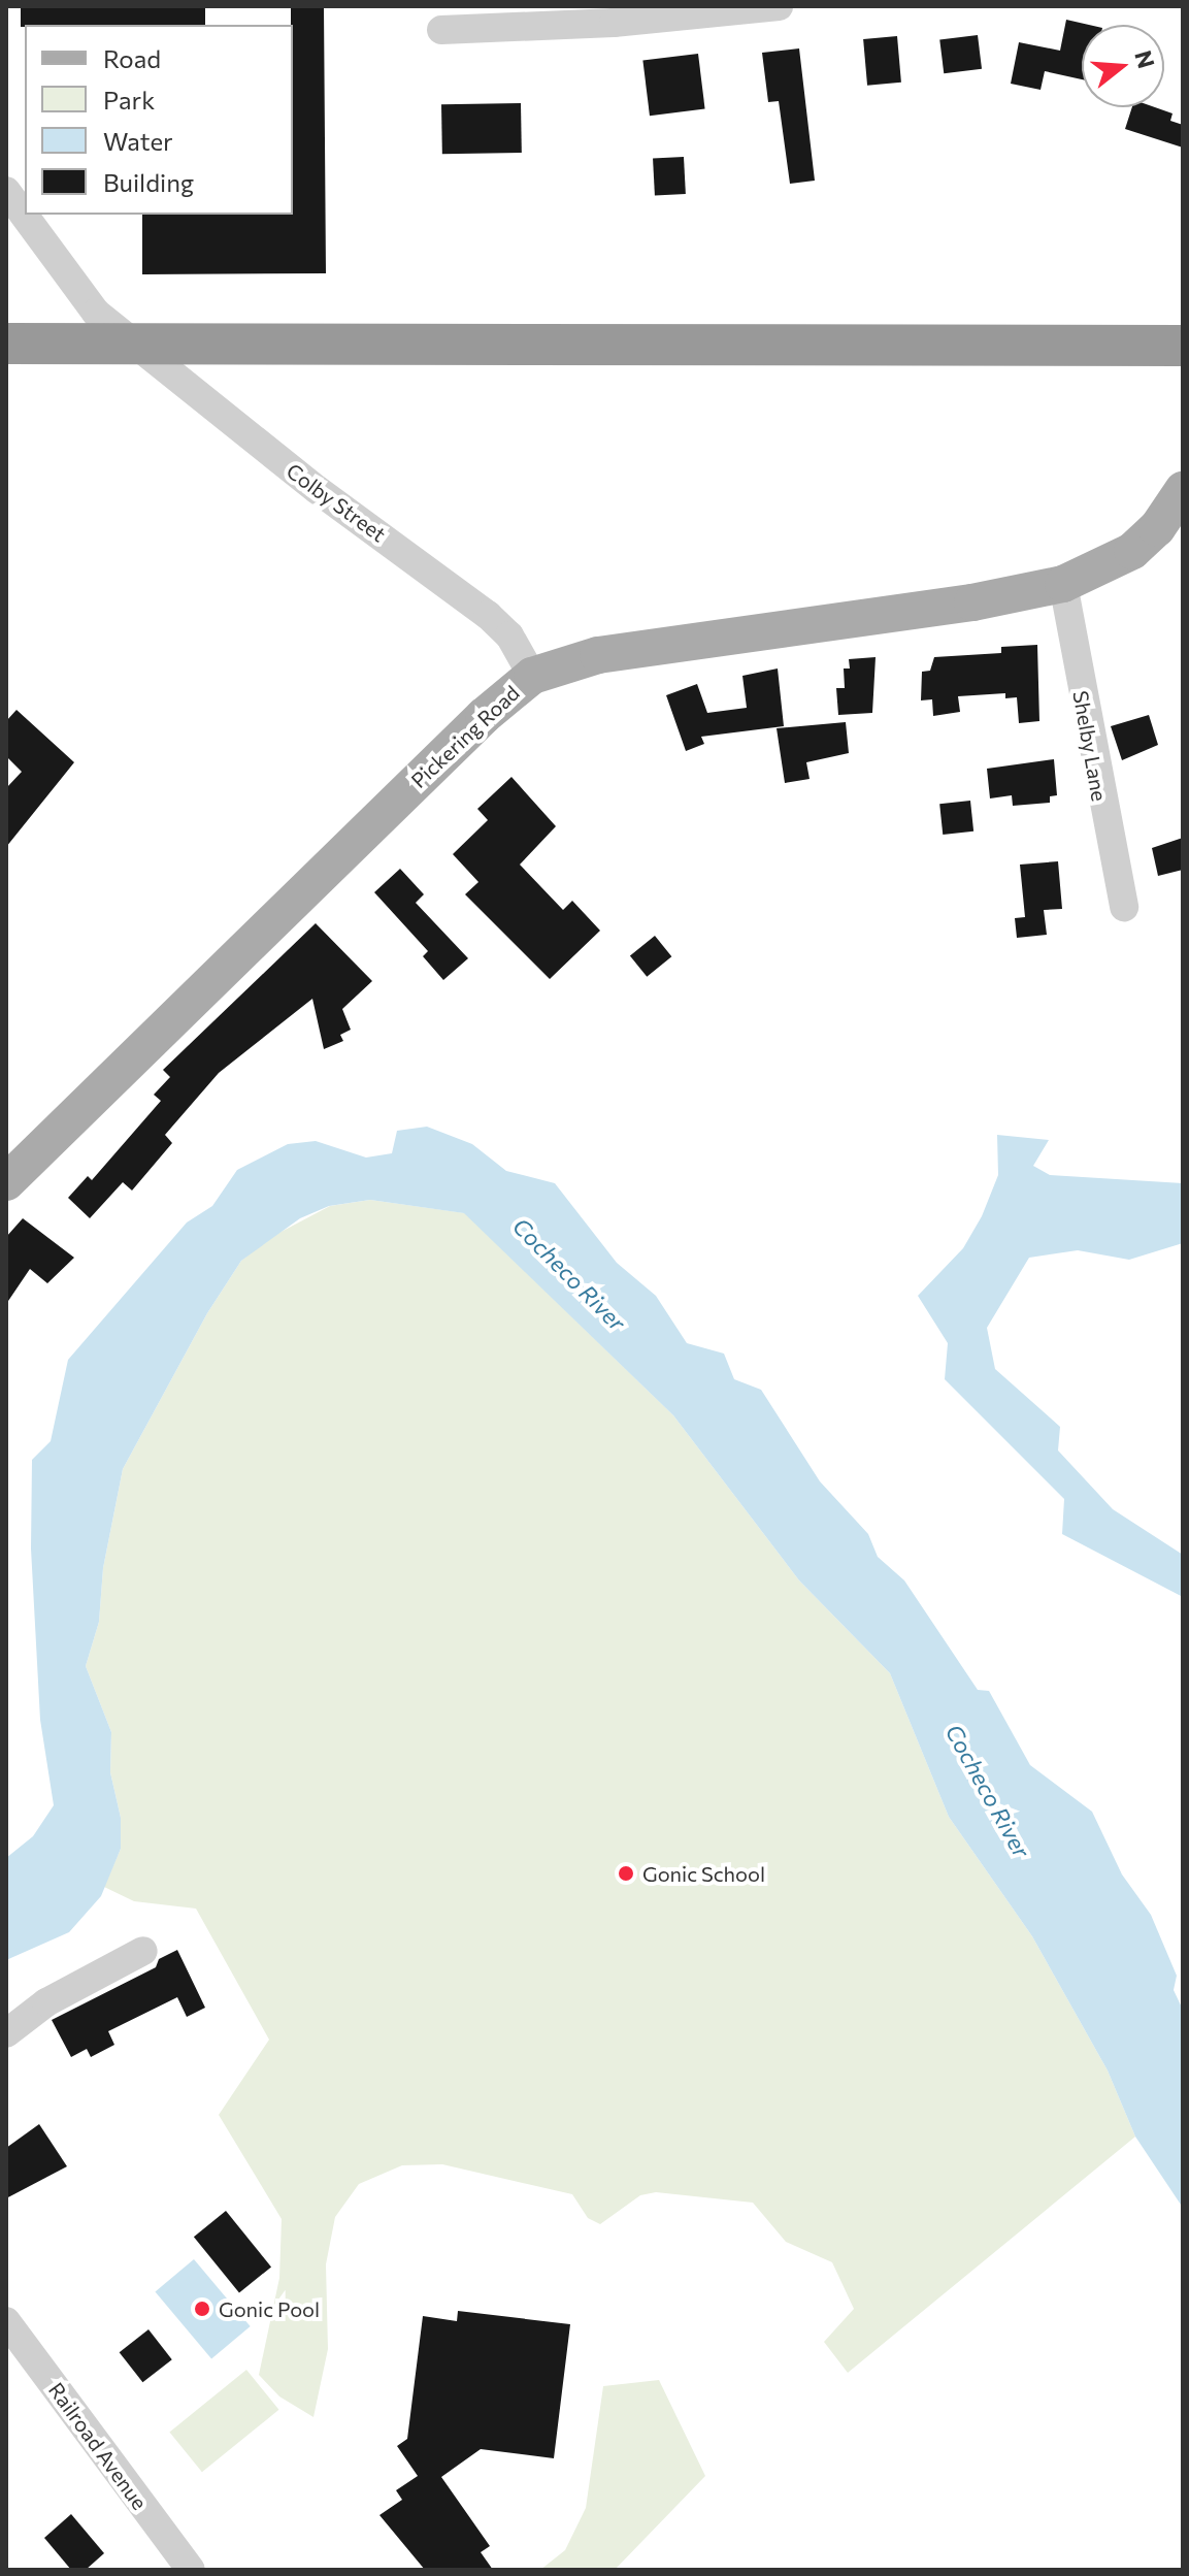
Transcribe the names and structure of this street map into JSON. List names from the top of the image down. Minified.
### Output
{"streets":{"main road":["Pickering Road"],"street":["Colby Street","Shelby Lane","Railroad Avenue"]},"crossings":[["Colby Street","Pickering Road"],["Pickering Road","Shelby Lane"]],"water":["Cocheco River"],"places":["Gonic School","Gonic Pool"],"legend":["Road","Park","Water","Building"],"north":"right"}
